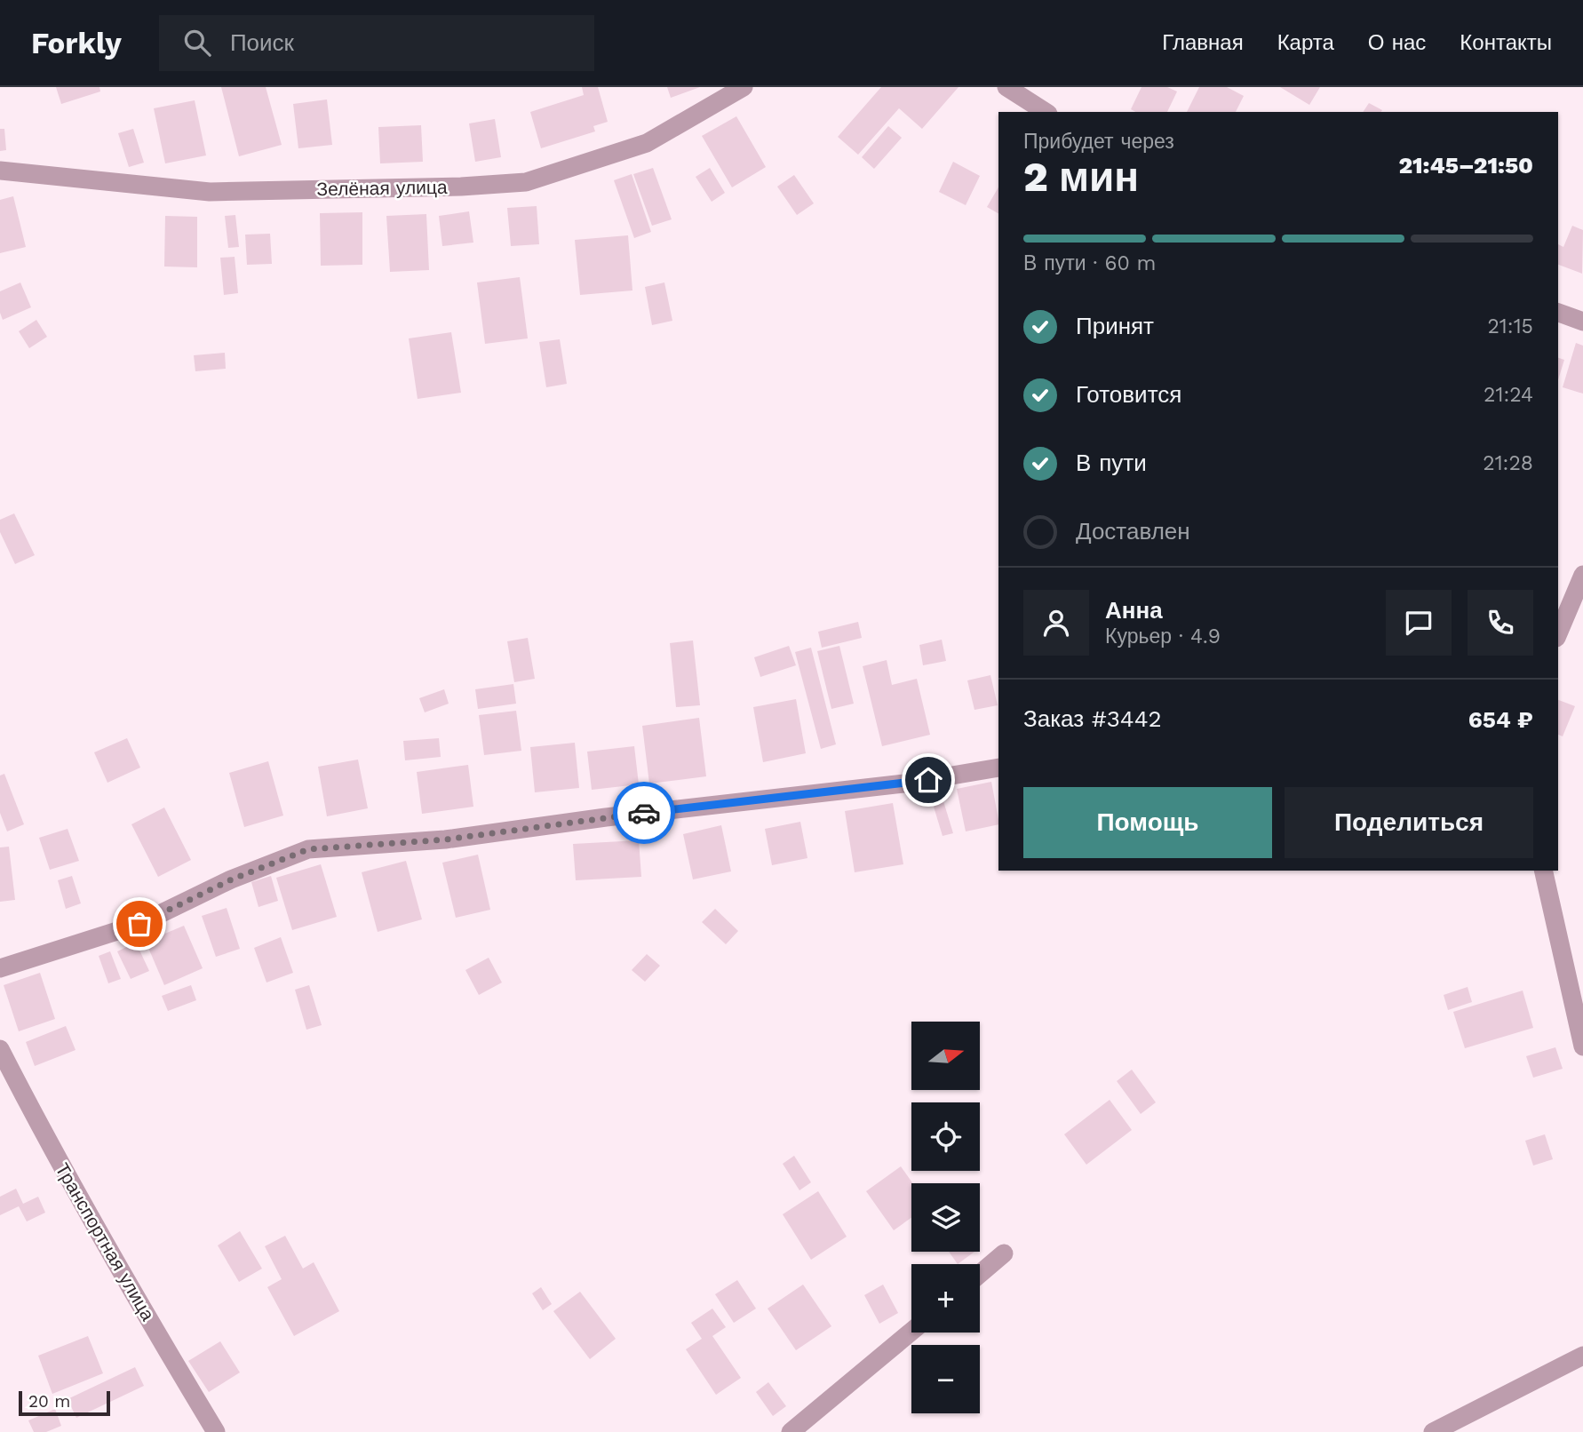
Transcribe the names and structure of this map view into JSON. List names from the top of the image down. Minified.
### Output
{"streets":{"street":["Зелёная улица","Транспортная улица"]},"scale_bar":"20 m","north":"right","page":{"header":"Forkly","search":"Поиск","nav":["Главная","Карта","О нас","Контакты"],"heading":["2 мин","Прибудет через","21:45–21:50"],"panel":["Анна","Курьер · 4.9","Заказ #3442","654 ₽"],"bar":"В пути · 60 m","list":[["Принят","21:15"],["Готовится","21:24"],["В пути","21:28"],"Доставлен"],"buttons":["Помощь","Поделиться"],"map_buttons":["+","−"],"scale":"20 m"}}
